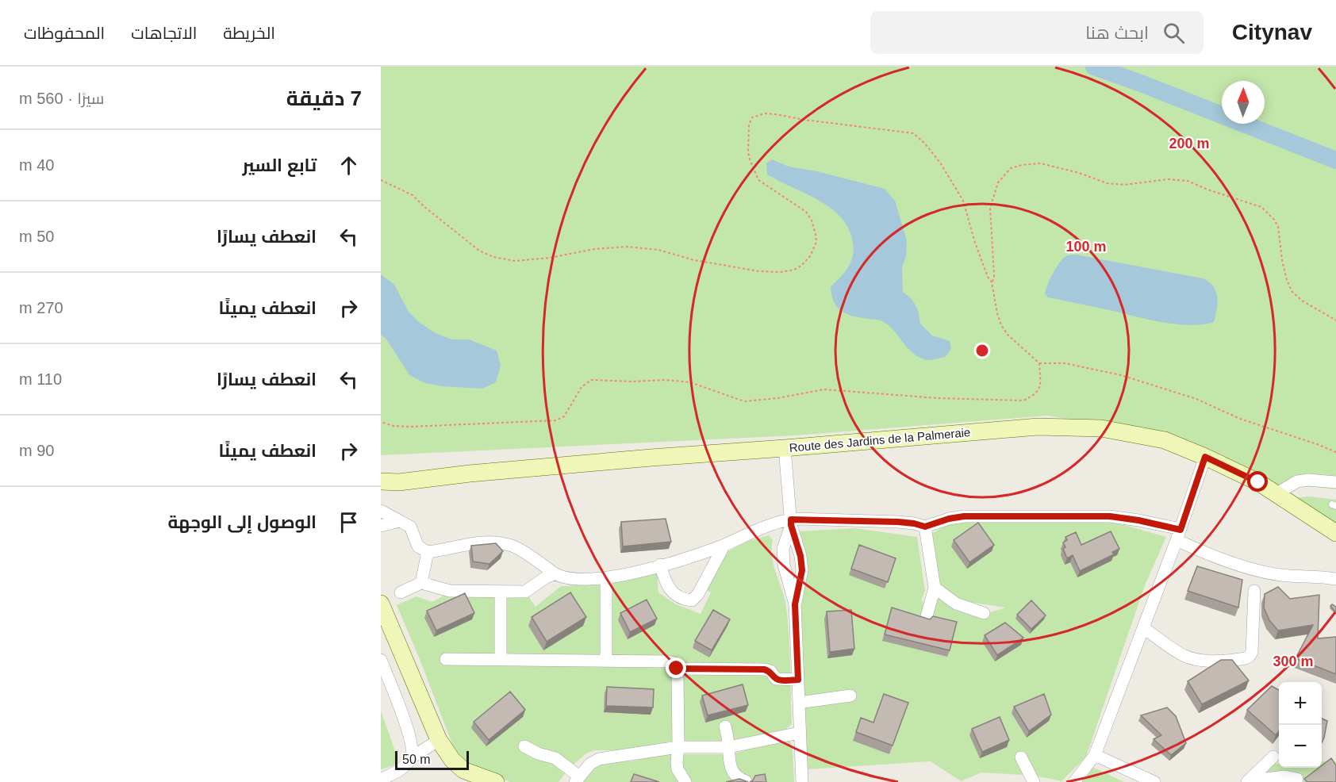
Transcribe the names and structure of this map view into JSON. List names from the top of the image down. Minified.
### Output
{"streets":{"street":["Route des Jardins de la Palmeraie"]},"scale_bar":"50 m","north":"top","page":{"header":"Citynav","search":"ابحث هنا","nav":["الخريطة","الاتجاهات","المحفوظات"],"heading":["7 دقيقة","سيرًا · 560 m"],"list":[["تابع السير","40 m"],["انعطف يسارًا","50 m"],["انعطف يمينًا","270 m"],["انعطف يسارًا","110 m"],["انعطف يمينًا","90 m"],"الوصول إلى الوجهة"],"map_buttons":["+","−"],"scale":"50 m"},"rings":["200 m","100 m","300 m"]}
